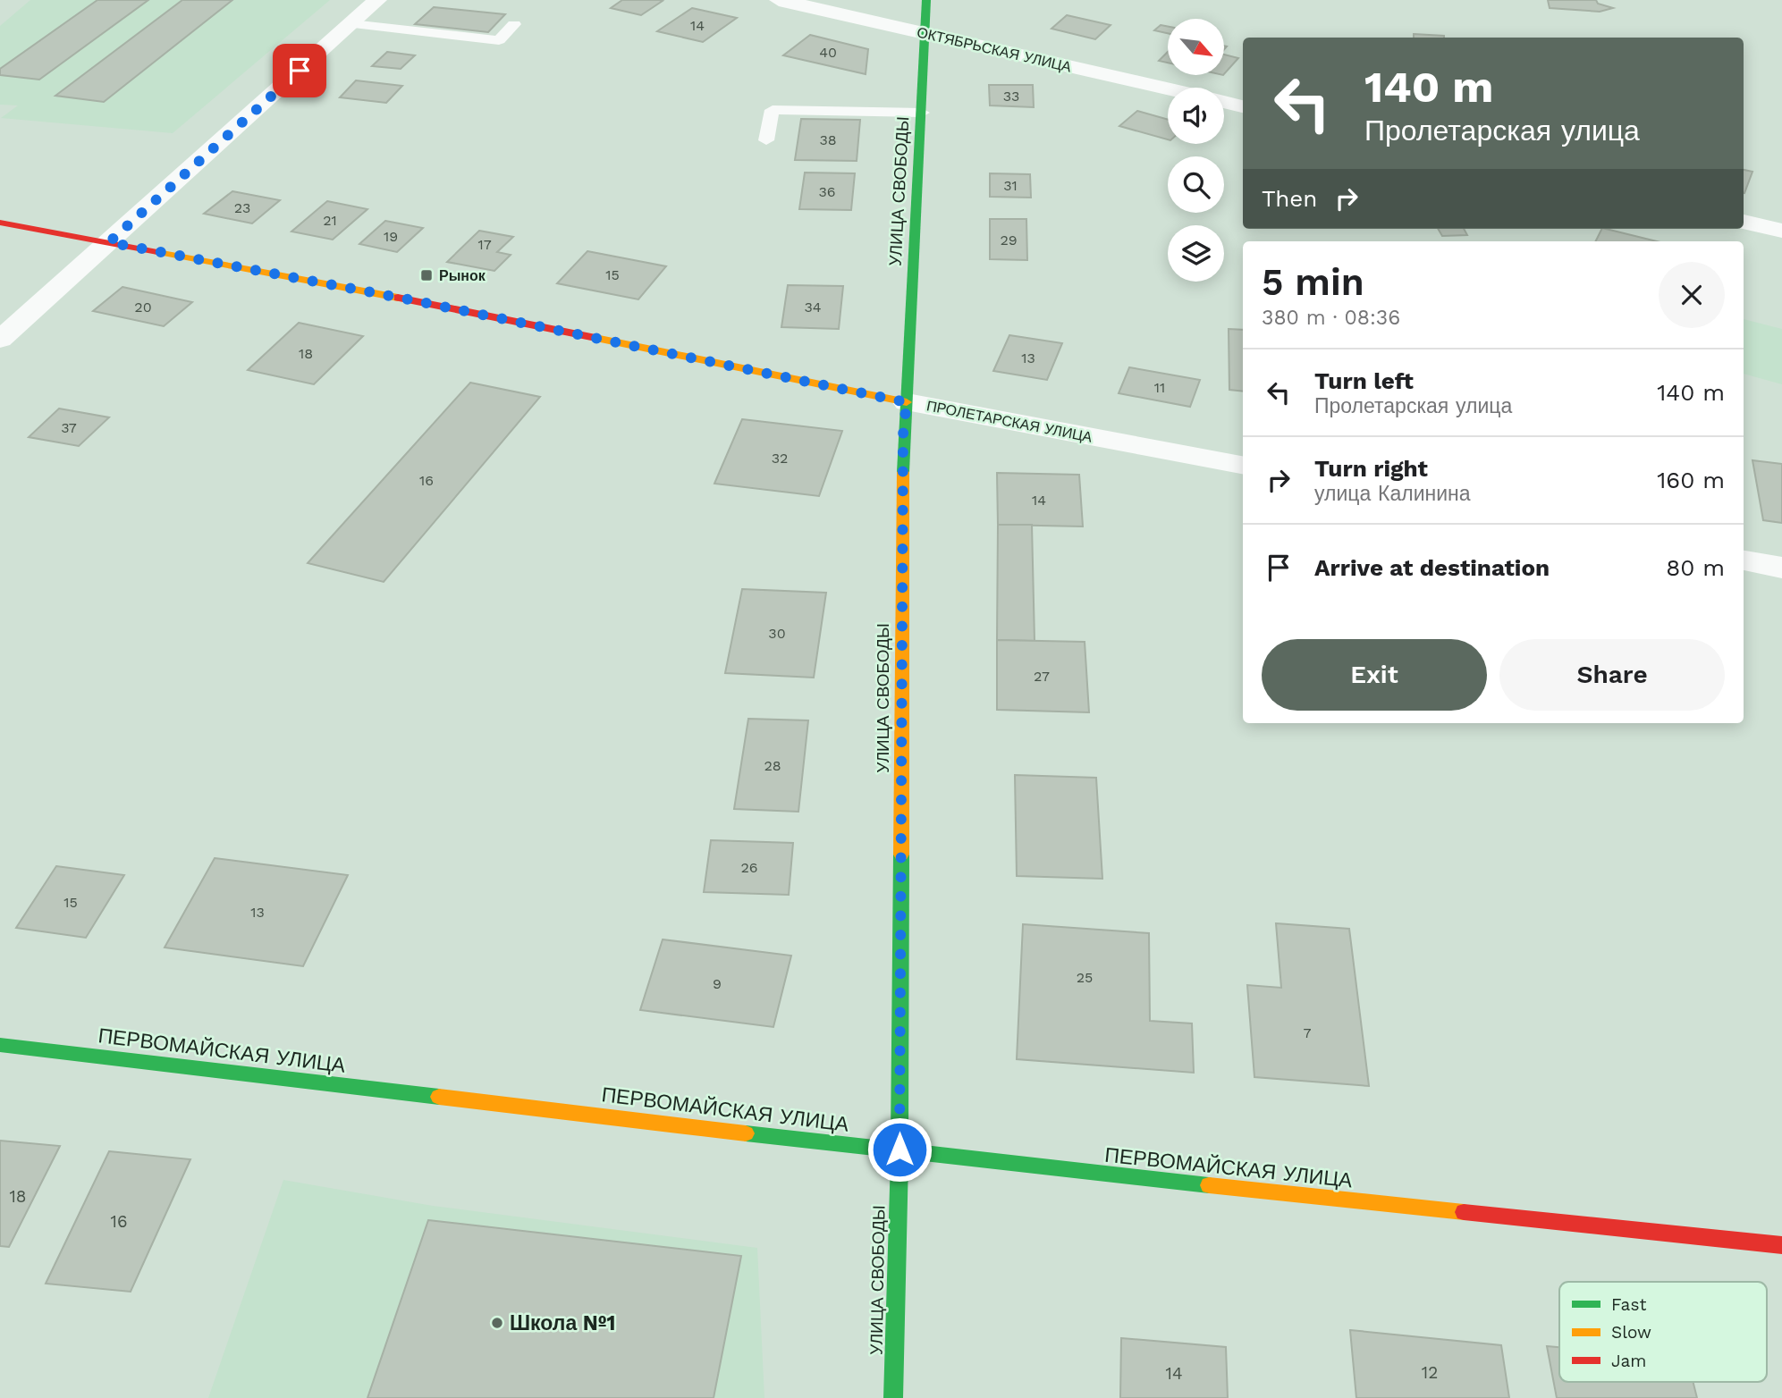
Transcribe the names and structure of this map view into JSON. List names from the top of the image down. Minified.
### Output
{"streets":{"street":["ОКТЯБРЬСКАЯ УЛИЦА","УЛИЦА СВОБОДЫ","ПРОЛЕТАРСКАЯ УЛИЦА","ПЕРВОМАЙСКАЯ УЛИЦА"]},"crossings":[["ОКТЯБРЬСКАЯ УЛИЦА","УЛИЦА СВОБОДЫ"],["УЛИЦА СВОБОДЫ","ПРОЛЕТАРСКАЯ УЛИЦА"],["УЛИЦА СВОБОДЫ","ПЕРВОМАЙСКАЯ УЛИЦА"]],"places":{"transit":["Рынок"],"other":["Школа №1"]},"house_numbers":["14","40","33","38","31","36","23","21","19","29","17","15","20","34","18","13","11","37","32","16","14","30","27","28","26","15","13","25","9","7","18","16","12","14"],"legend":["Fast","Slow","Jam"],"north":"bottom right","page":{"turn":["140 m","Пролетарская улица"],"then":"Then","heading":["5 min","380 m · 08:36"],"list":[{"name":"Turn left","note":"Пролетарская улица","value":"140 m"},{"name":"Turn right","note":"улица Калинина","value":"160 m"},{"name":"Arrive at destination","value":"80 m"}],"buttons":["Exit","Share"]}}
